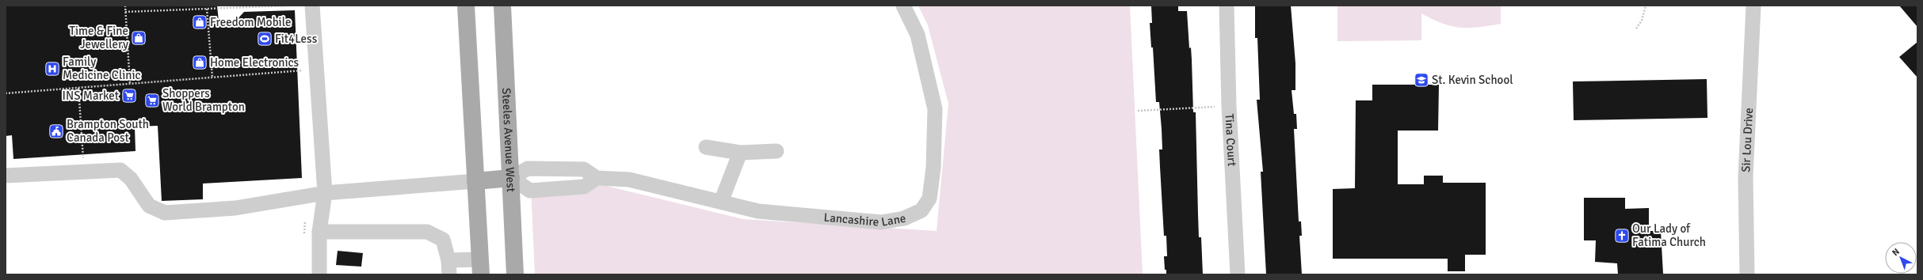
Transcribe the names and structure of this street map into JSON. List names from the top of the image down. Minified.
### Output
{"streets":{"main road":["Steeles Avenue West"],"street":["Tina Court","Sir Lou Drive","Lancashire Lane"]},"places":{"shop":["Freedom Mobile","Time & Fine Jewellery","Home Electronics"],"sports":["Fit4Less"],"hospital":["Family Medicine Clinic"],"school or university":["St. Kevin School"],"supermarket":["INS Market","Shoppers World Brampton"],"public building":["Brampton South Canada Post"],"church":["Our Lady of Fatima Church"]},"north":"top left"}
